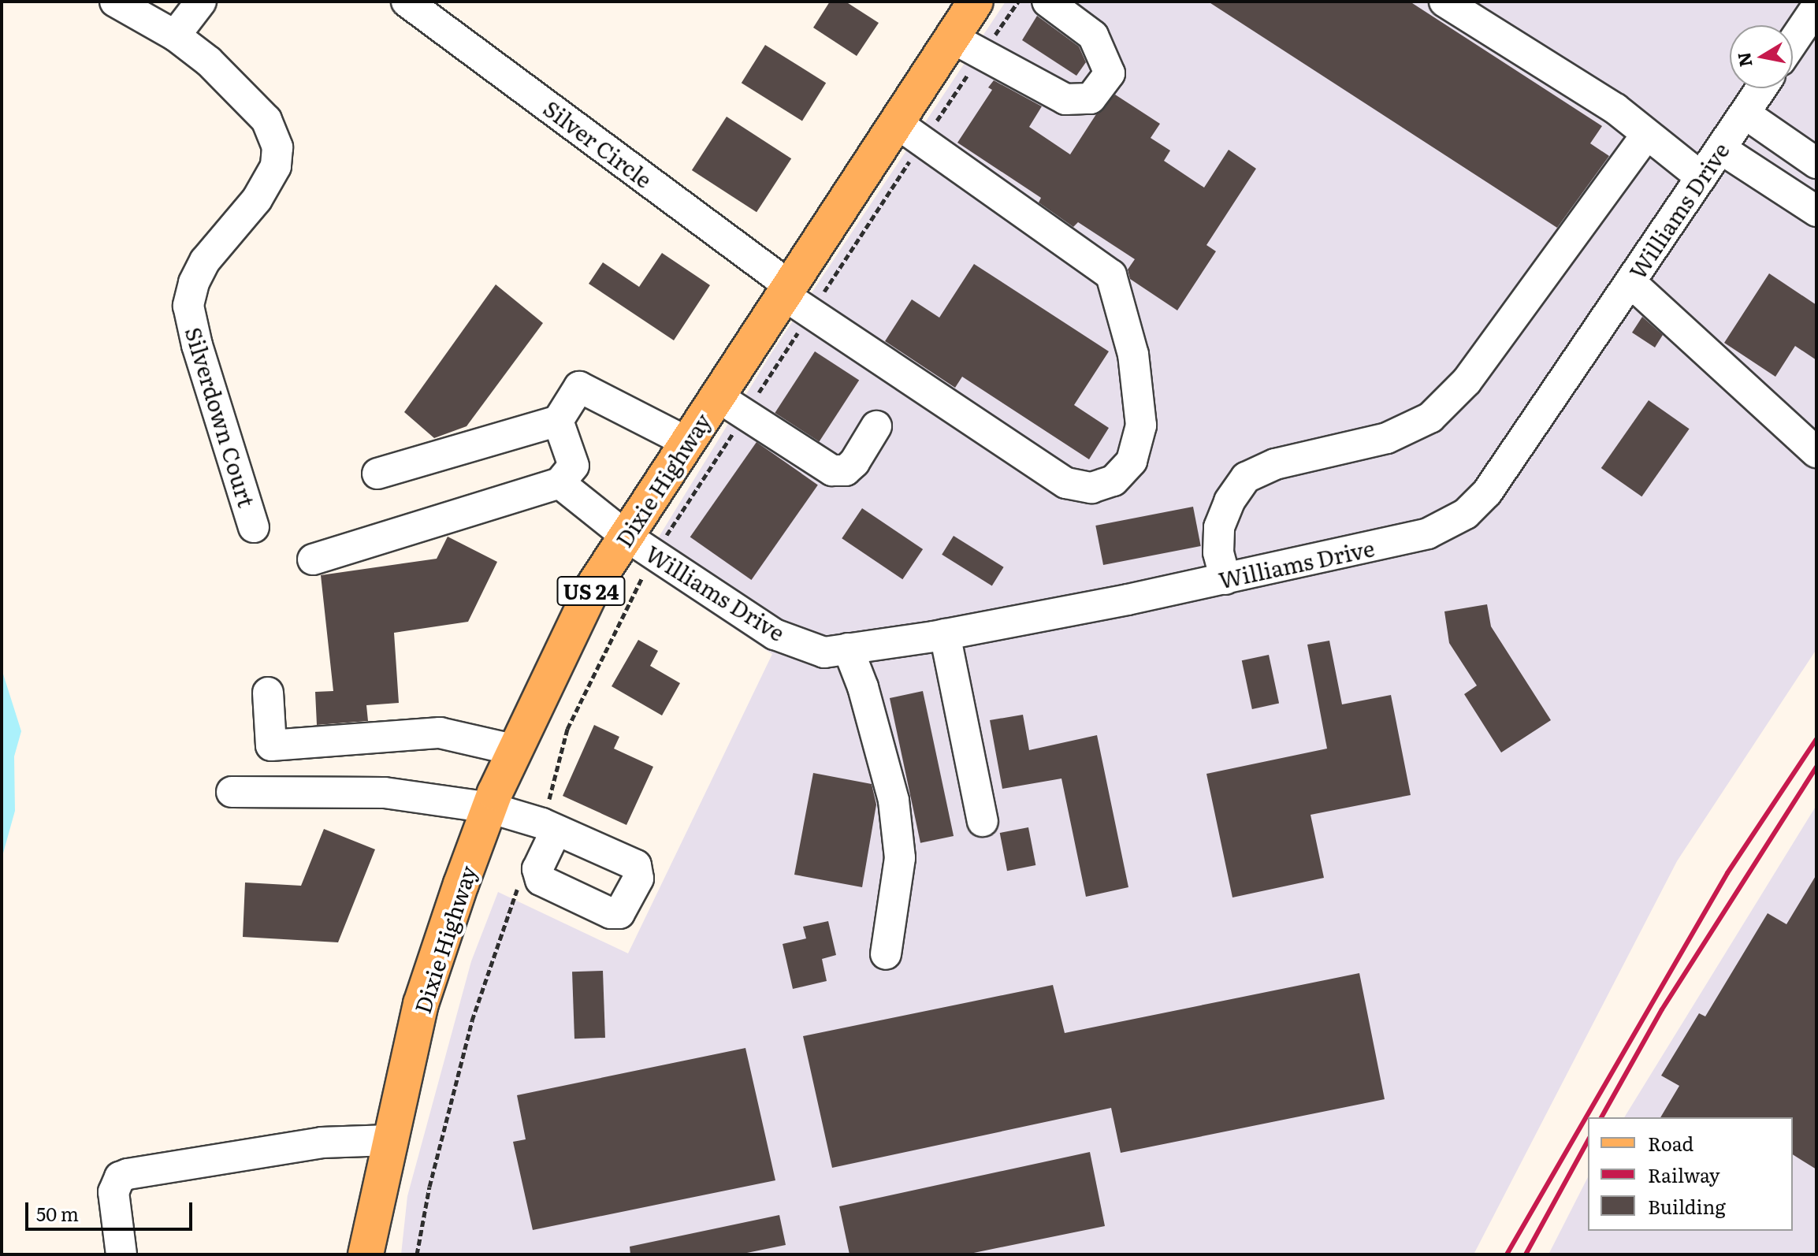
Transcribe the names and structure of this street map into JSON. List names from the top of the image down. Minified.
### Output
{"streets":{"main road":["Dixie Highway","US 24"],"street":["Silver Circle","Williams Drive","Silverdown Court"]},"crossings":[["Silver Circle","Dixie Highway"],["Williams Drive","Dixie Highway"]],"legend":["Road","Railway","Building"],"scale_bar":"50 m","north":"left"}
